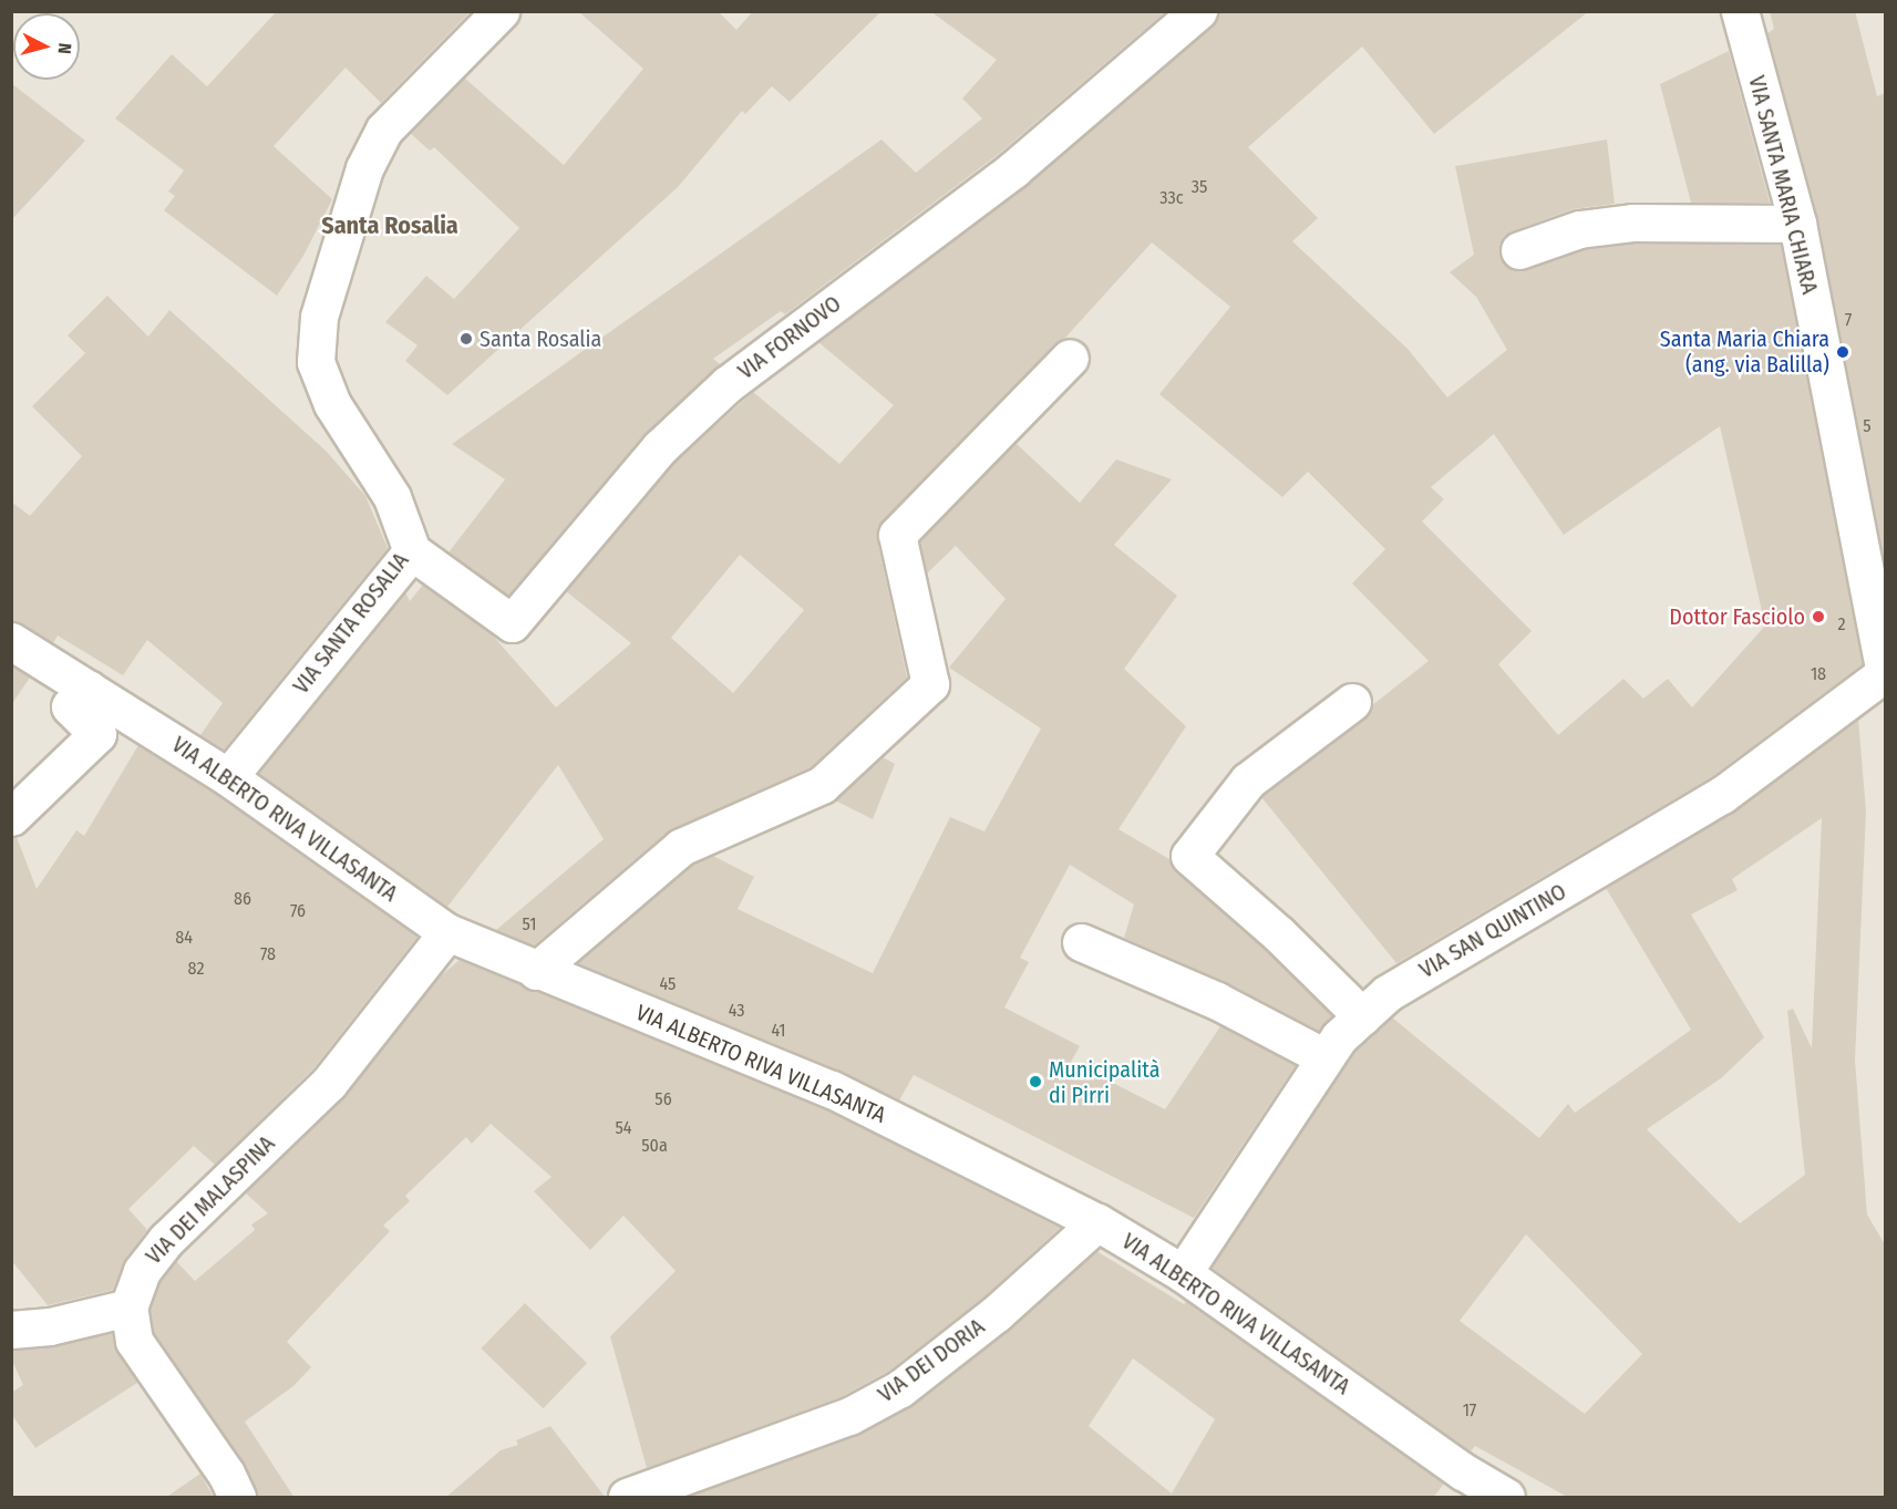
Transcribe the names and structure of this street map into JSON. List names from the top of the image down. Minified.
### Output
{"streets":{"street":["VIA SANTA MARIA CHIARA","VIA FORNOVO","VIA SANTA ROSALIA","VIA ALBERTO RIVA VILLASANTA","VIA SAN QUINTINO","VIA DEI MALASPINA","VIA DEI DORIA"]},"crossings":[["VIA SANTA MARIA CHIARA","VIA SAN QUINTINO"],["VIA FORNOVO","VIA SANTA ROSALIA"],["VIA SANTA ROSALIA","VIA ALBERTO RIVA VILLASANTA"],["VIA ALBERTO RIVA VILLASANTA","VIA SAN QUINTINO"],["VIA ALBERTO RIVA VILLASANTA","VIA DEI MALASPINA"],["VIA ALBERTO RIVA VILLASANTA","VIA DEI DORIA"]],"districts":["Santa Rosalia"],"places":["Santa Rosalia","Santa Maria Chiara (ang. via Balilla)","Dottor Fasciolo","Municipalità di Pirri"],"house_numbers":["35","33c","7","5","2","18","86","76","51","84","78","82","45","43","41","56","54","50a","17"],"north":"right"}
